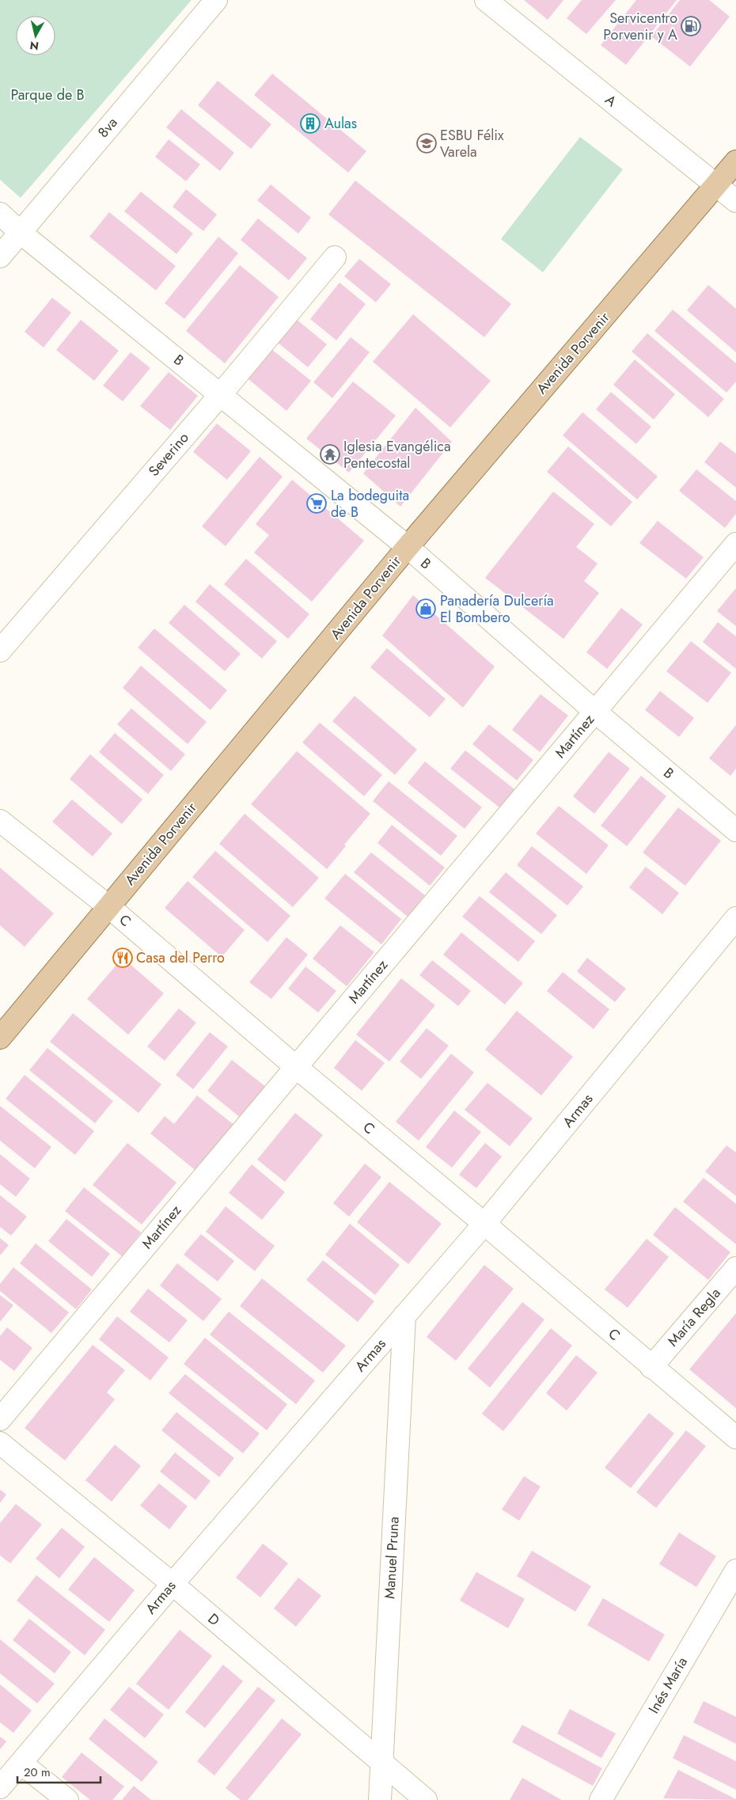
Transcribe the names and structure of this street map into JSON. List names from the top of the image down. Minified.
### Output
{"streets":{"main road":["Avenida Porvenir"],"street":["A","8va","B","Severino","Martínez","C","Armas","María Regla","Manuel Pruna","D","Inés María"]},"crossings":[["A","Avenida Porvenir"],["8va","B"],["Avenida Porvenir","B"],["Avenida Porvenir","C"],["B","Severino"],["B","Martínez"],["Martínez","C"],["C","Armas"],["C","María Regla"],["Armas","Manuel Pruna"],["Armas","D"],["Manuel Pruna","D"]],"parks":["Parque de B"],"places":{"fuel station":["Servicentro Porvenir y A"],"building":["Aulas"],"school or university":["ESBU Félix Varela"],"temple":["Iglesia Evangélica Pentecostal"],"supermarket":["La bodeguita de B"],"shop":["Panadería Dulcería El Bombero"],"restaurant":["Casa del Perro"]},"scale_bar":"20 m","north":"bottom"}
